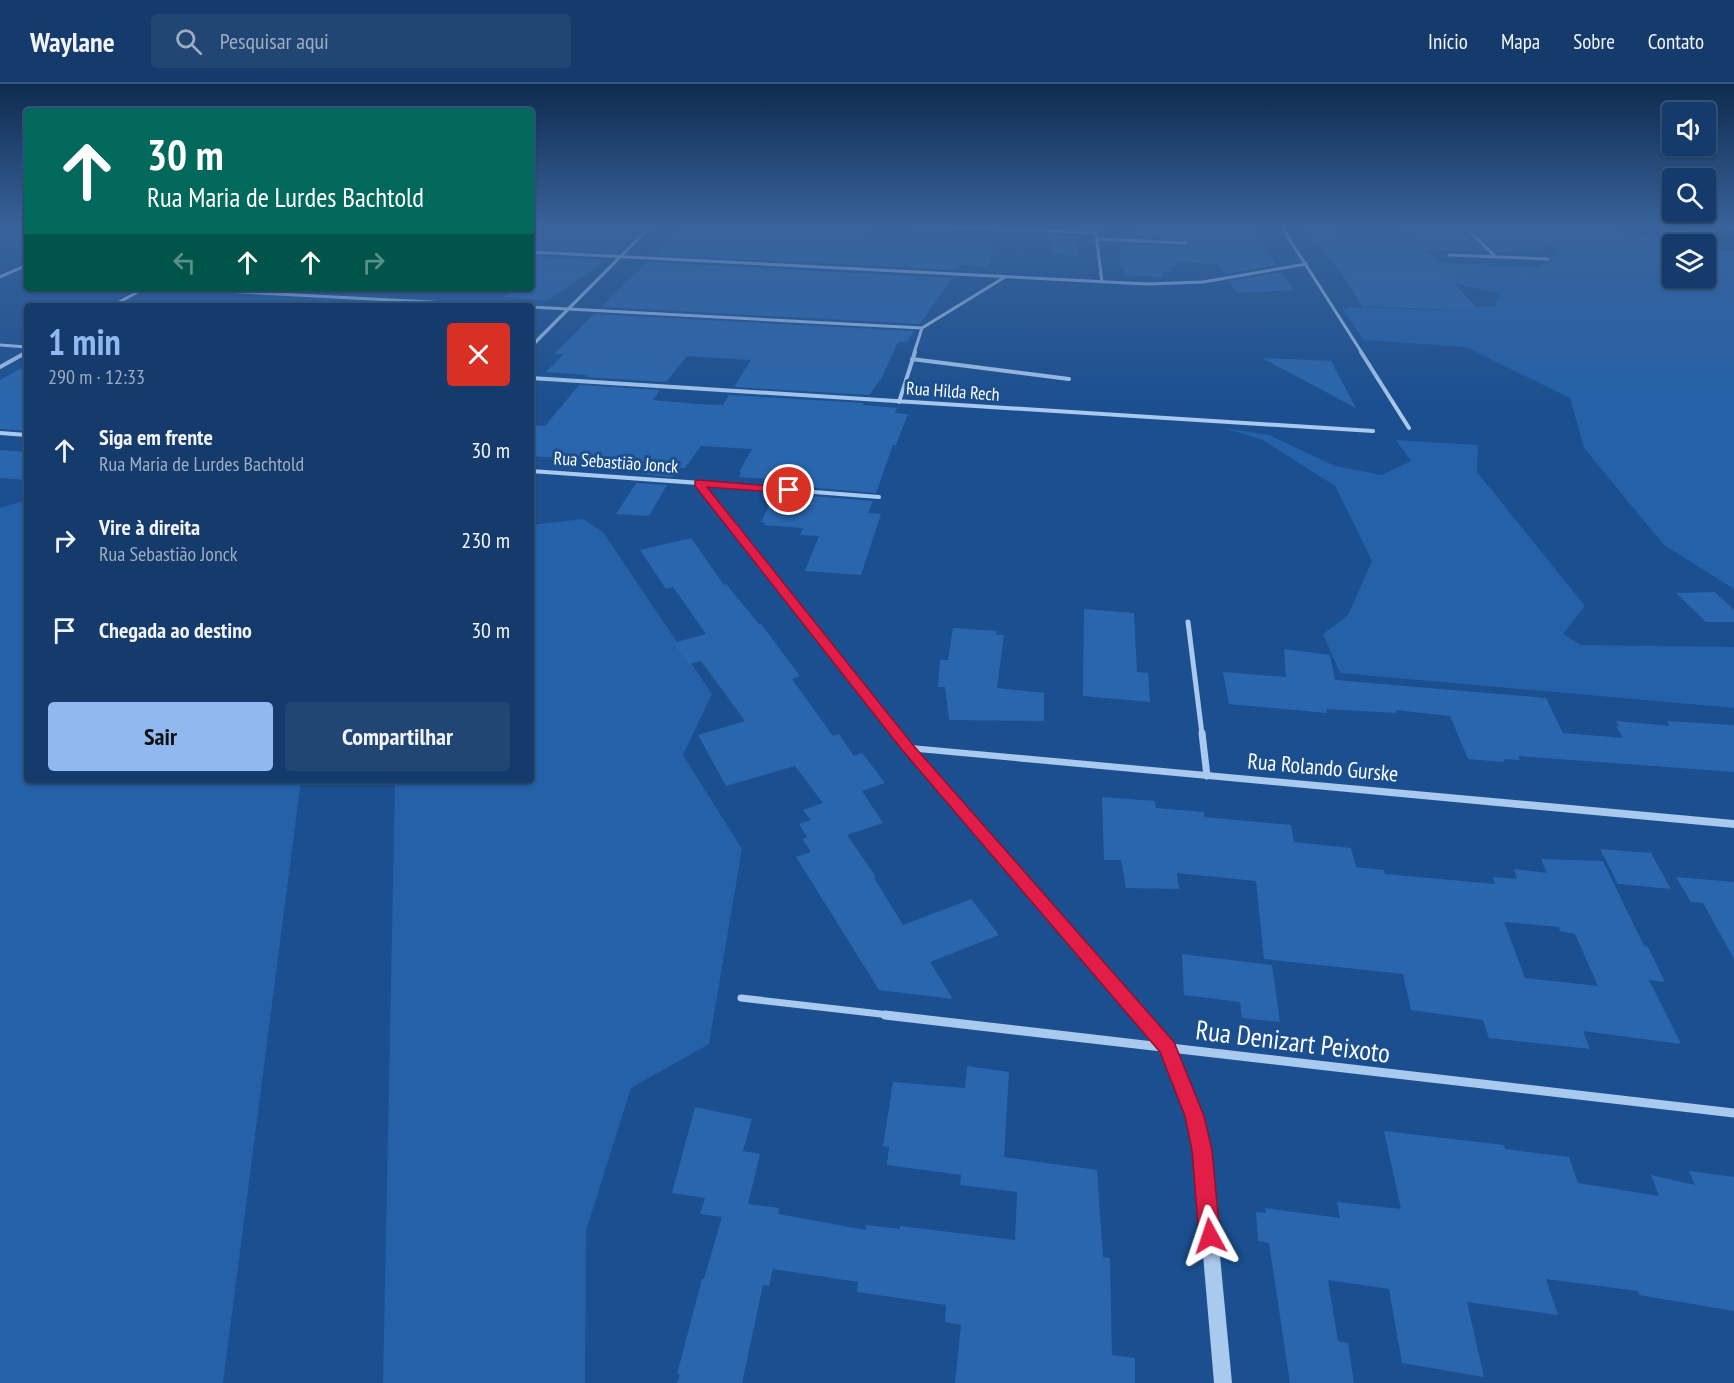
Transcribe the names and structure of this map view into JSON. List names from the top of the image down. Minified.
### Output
{"streets":{"street":["Rua Hilda Rech","Rua Sebastião Jonck","Rua Rolando Gurske","Rua Denizart Peixoto"]},"page":{"header":"Waylane","search":"Pesquisar aqui","nav":["Início","Mapa","Sobre","Contato"],"turn":["30 m","Rua Maria de Lurdes Bachtold"],"heading":["1 min","290 m · 12:33"],"list":[{"name":"Siga em frente","note":"Rua Maria de Lurdes Bachtold","value":"30 m"},{"name":"Vire à direita","note":"Rua Sebastião Jonck","value":"230 m"},{"name":"Chegada ao destino","value":"30 m"}],"buttons":["Sair","Compartilhar"]}}
